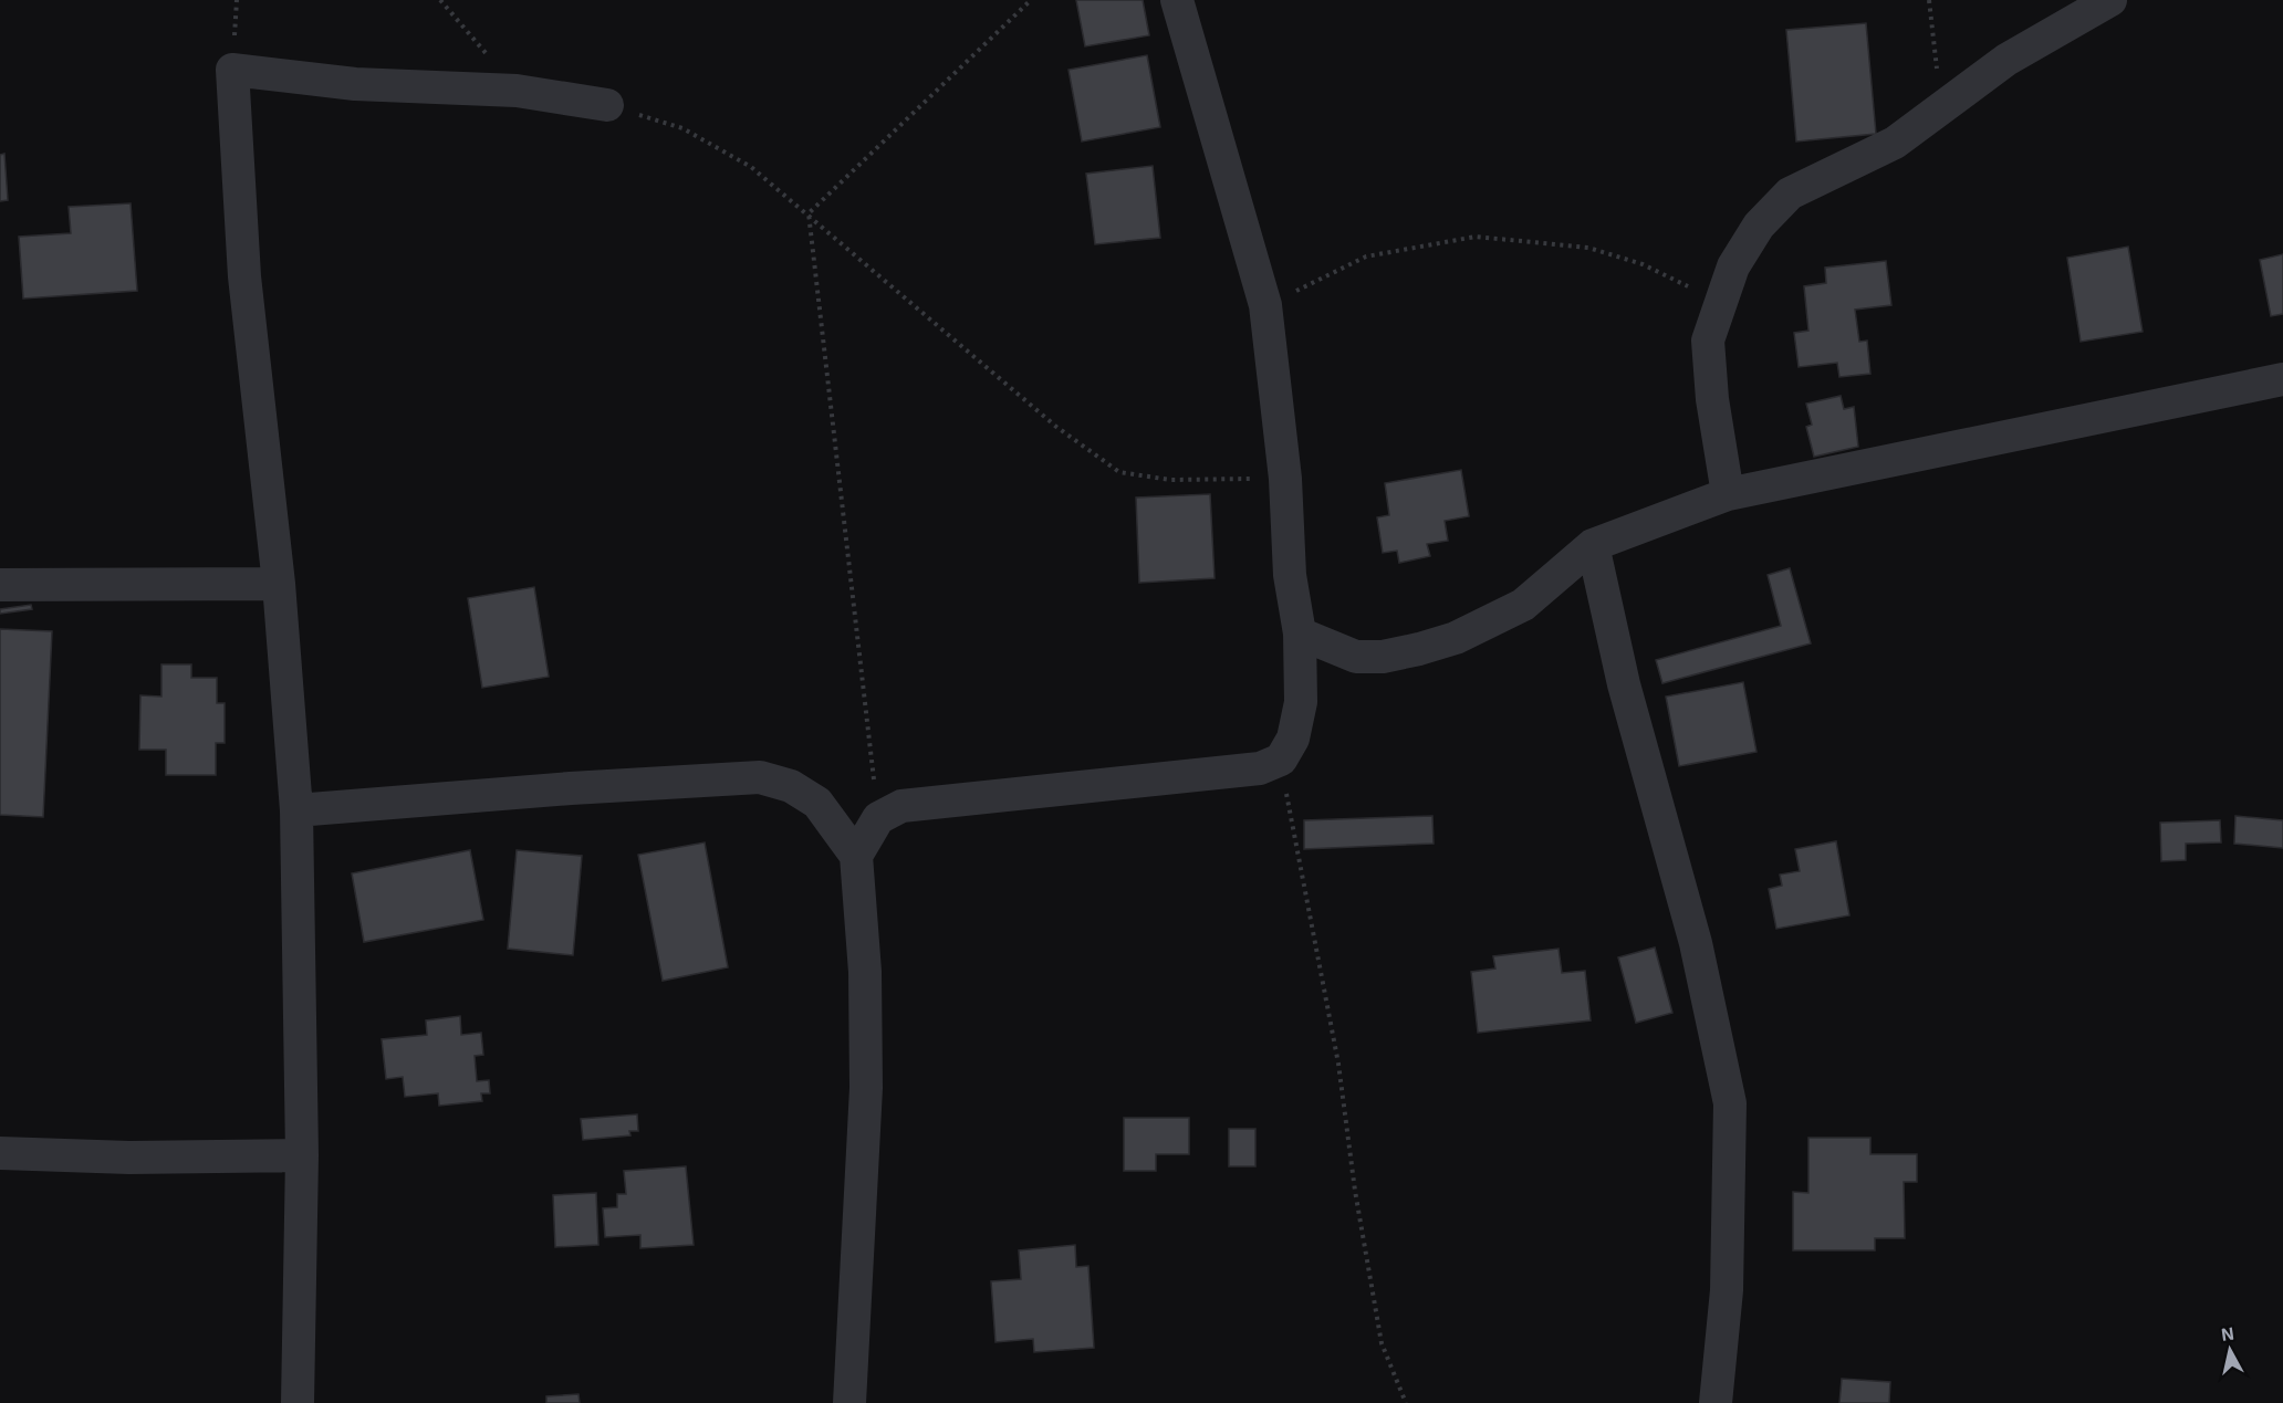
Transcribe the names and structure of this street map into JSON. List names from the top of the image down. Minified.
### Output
{"north":"top"}
